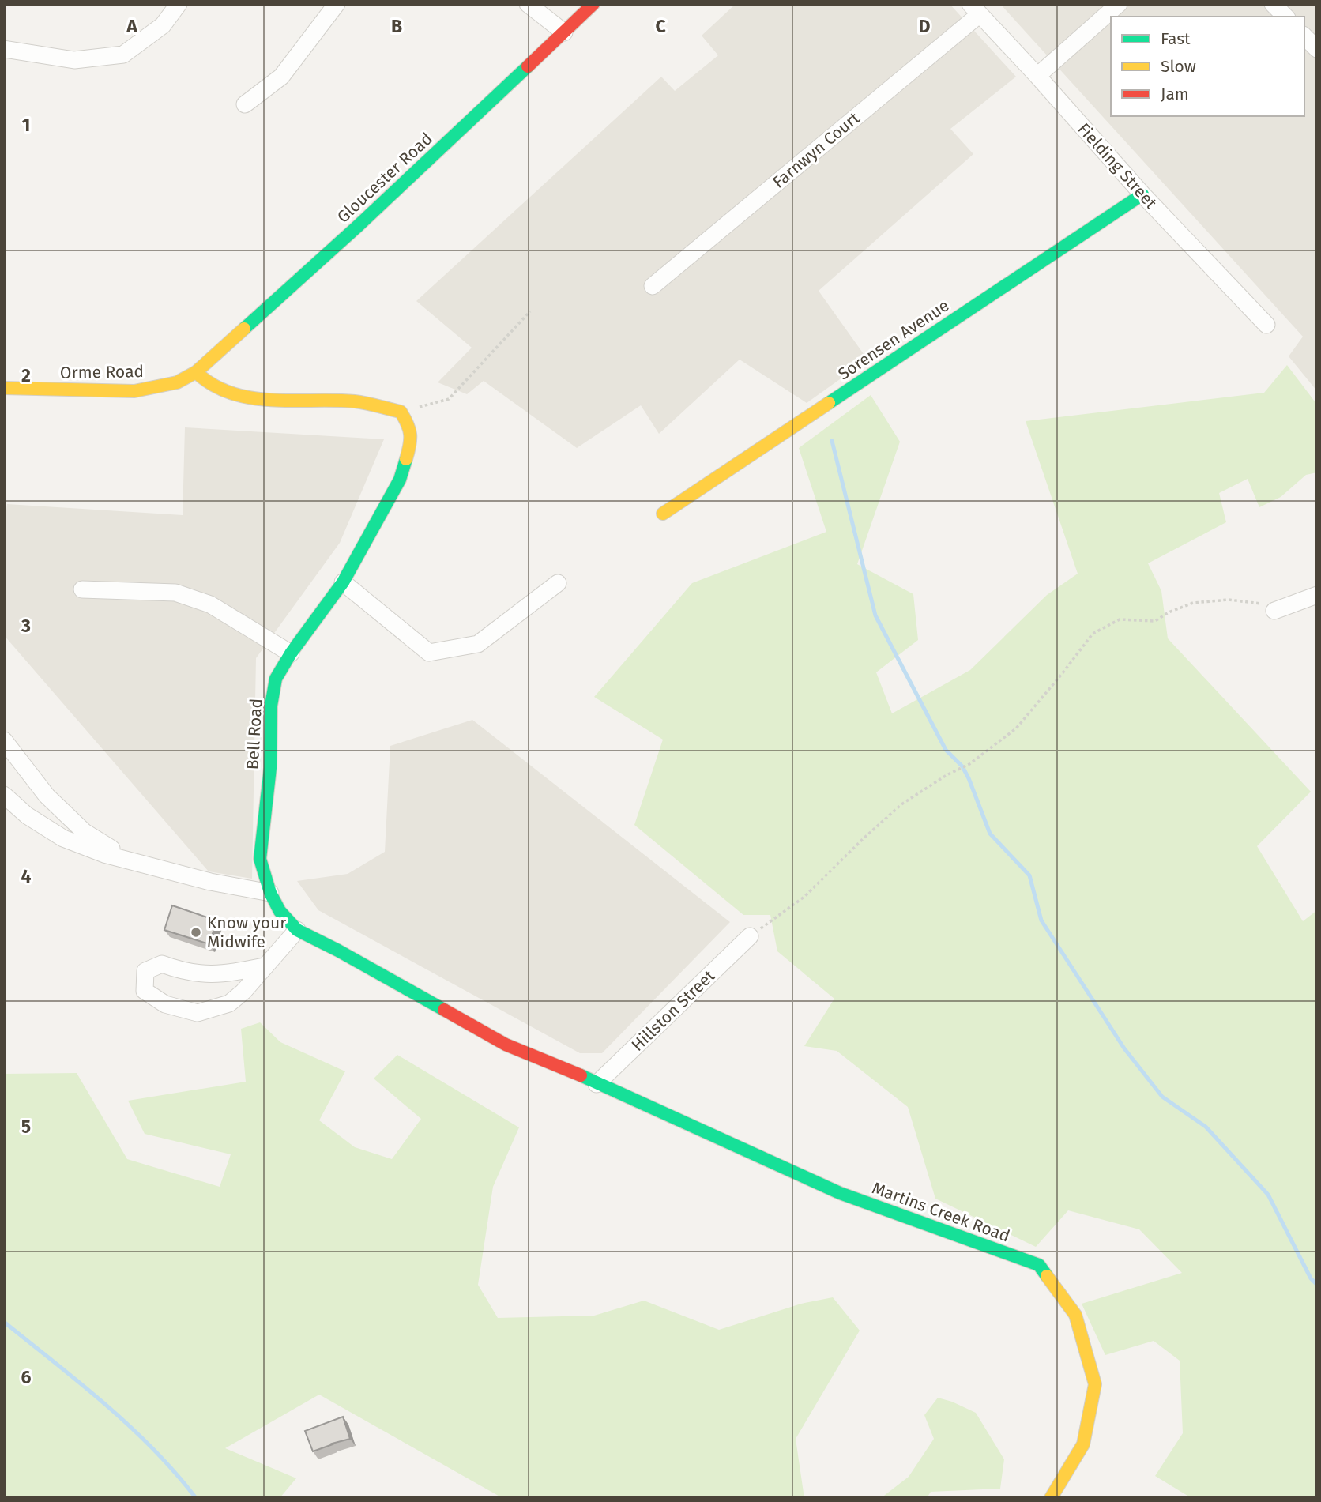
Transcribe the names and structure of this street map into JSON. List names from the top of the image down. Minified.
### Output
{"streets":{"street":["Farnwyn Court","Fielding Street","Gloucester Road","Sorensen Avenue","Orme Road","Bell Road","Hillston Street","Martins Creek Road"]},"crossings":[["Farnwyn Court","Fielding Street"],["Fielding Street","Sorensen Avenue"],["Gloucester Road","Orme Road"],["Bell Road","Hillston Street"],["Bell Road","Martins Creek Road"],["Hillston Street","Martins Creek Road"]],"places":["Know your Midwife"],"legend":["Fast","Slow","Jam"],"grid":{"columns":["A","B","C","D"],"rows":["1","2","3","4","5","6"]}}
